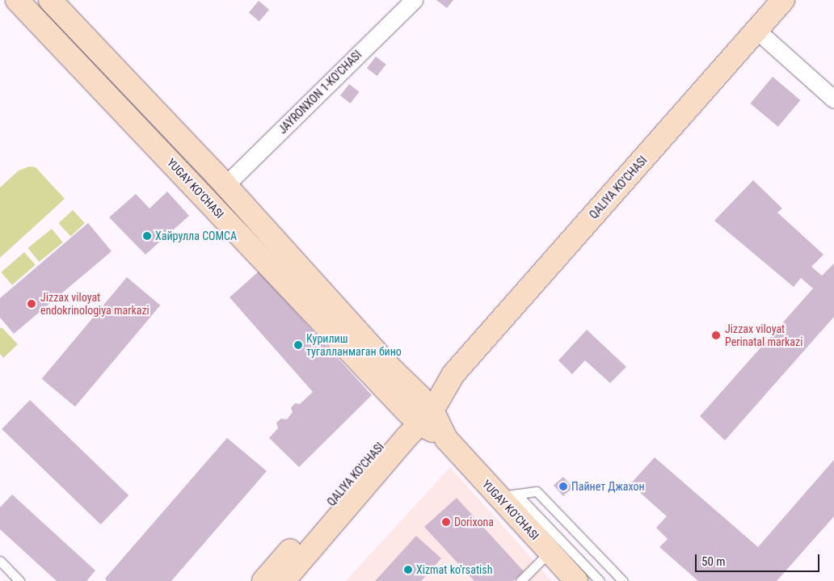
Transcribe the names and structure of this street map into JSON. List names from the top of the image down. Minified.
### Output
{"streets":{"main road":["QALIYA KO'CHASI","YUGAY KO'CHASI"],"street":["JAYRONXON 1-KO'CHASI"]},"crossings":[["JAYRONXON 1-KO'CHASI","YUGAY KO'CHASI"],["QALIYA KO'CHASI","YUGAY KO'CHASI"]],"places":["Хайрулла СОМСА","Jizzax viloyat endokrinologiya markazi","Jizzax viloyat Perinatal markazi","Курилиш тугалланмаган бино","Пайнет Джахон","Dorixona","Xizmat ko'rsatish"],"scale_bar":"50 m"}
